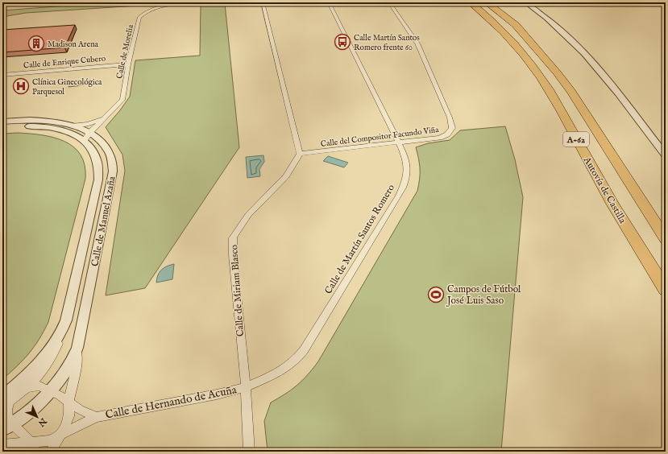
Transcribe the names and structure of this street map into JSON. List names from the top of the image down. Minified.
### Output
{"streets":{"highway":["A-62","Autovía de Castilla"],"street":["Calle de Morelia","Calle de Enrique Cubero","Calle del Compositor Facundo Viña","Calle de Manuel Azaña","Calle de Martín Santos Romero","Calle de Miriam Blasco","Calle de Hernando de Acuña"]},"crossings":[["Calle de Morelia","Calle de Enrique Cubero"],["Calle de Morelia","Calle de Manuel Azaña"],["Calle del Compositor Facundo Viña","Calle de Martín Santos Romero"],["Calle del Compositor Facundo Viña","Calle de Miriam Blasco"],["Calle de Manuel Azaña","Calle de Hernando de Acuña"],["Calle de Martín Santos Romero","Calle de Miriam Blasco"],["Calle de Martín Santos Romero","Calle de Hernando de Acuña"],["Calle de Miriam Blasco","Calle de Hernando de Acuña"]],"places":{"bus stop":["Calle Martín Santos Romero frente 60"],"building":["Madison Arena"],"hospital":["Clínica Ginecológica Parquesol"],"sports":["Campos de Fútbol José Luis Saso"]},"north":"bottom right"}
